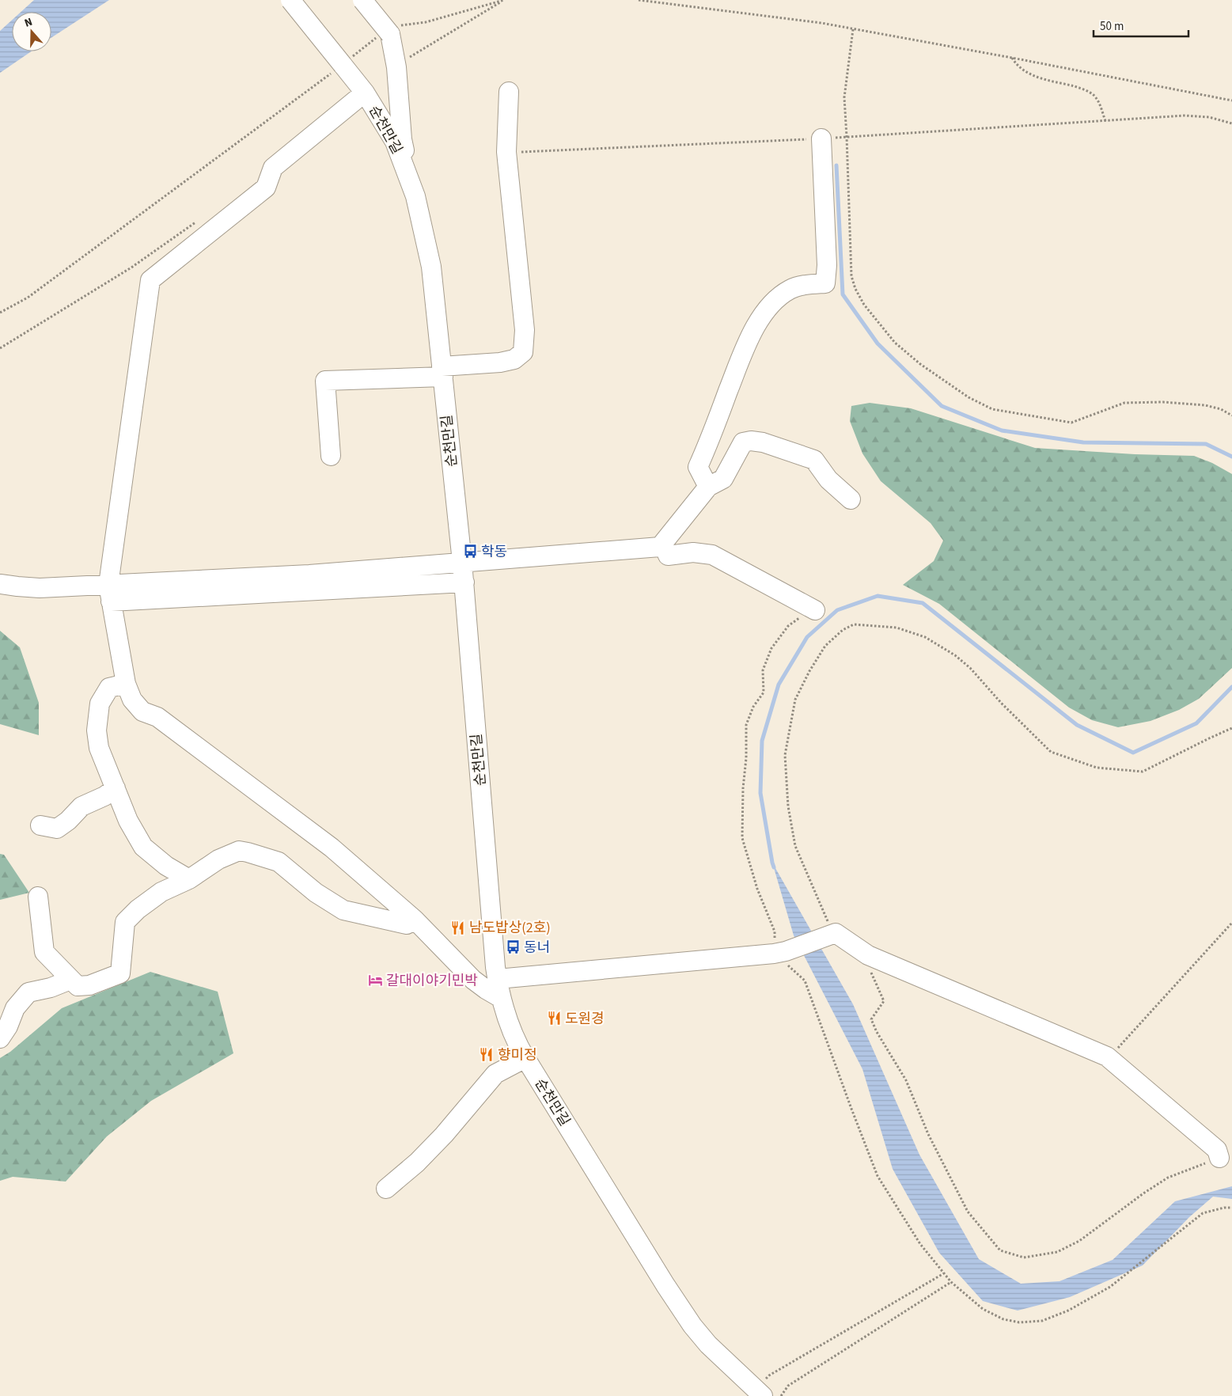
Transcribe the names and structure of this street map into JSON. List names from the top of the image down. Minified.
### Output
{"streets":{"street":["순천만길"]},"places":{"bus stop":["학동","동너"],"restaurant":["남도밥상(2호)","도원경","향미정"],"hotel":["갈대이야기민박"]},"scale_bar":"50 m","north":"top"}
